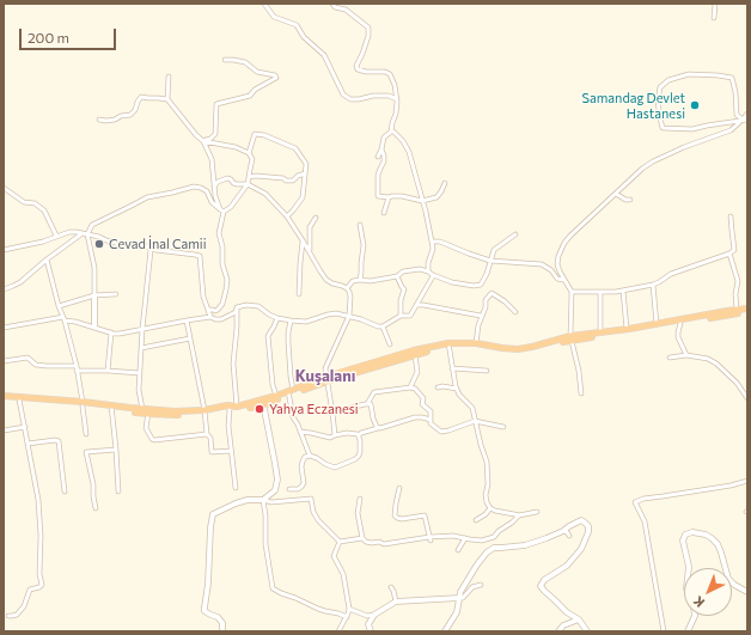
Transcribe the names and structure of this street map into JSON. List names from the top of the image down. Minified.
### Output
{"districts":["Kuşalanı"],"places":["Samandag Devlet Hastanesi","Cevad İnal Camii","Yahya Eczanesi"],"scale_bar":"200 m","north":"bottom left"}
